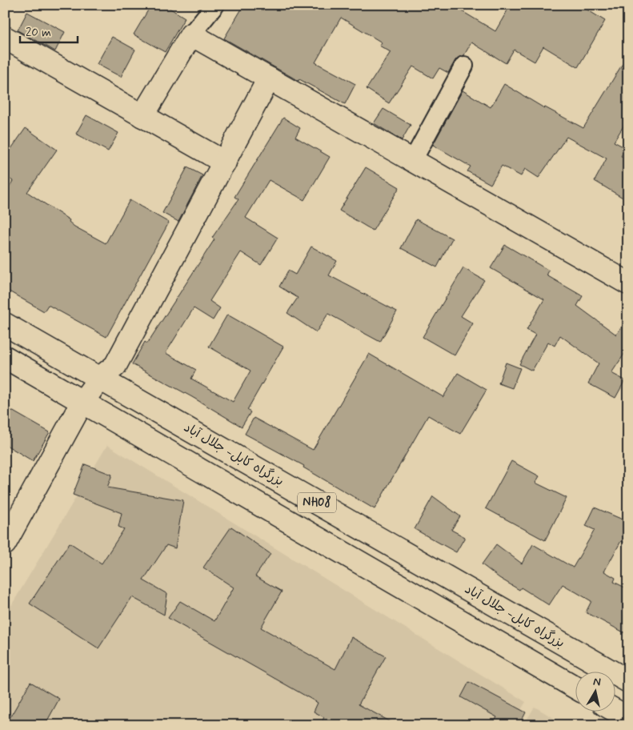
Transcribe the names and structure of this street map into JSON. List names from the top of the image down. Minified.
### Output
{"streets":{"main road":["بزرگراه کابل- جلال آباد","NH08"]},"scale_bar":"20 m","north":"top"}
